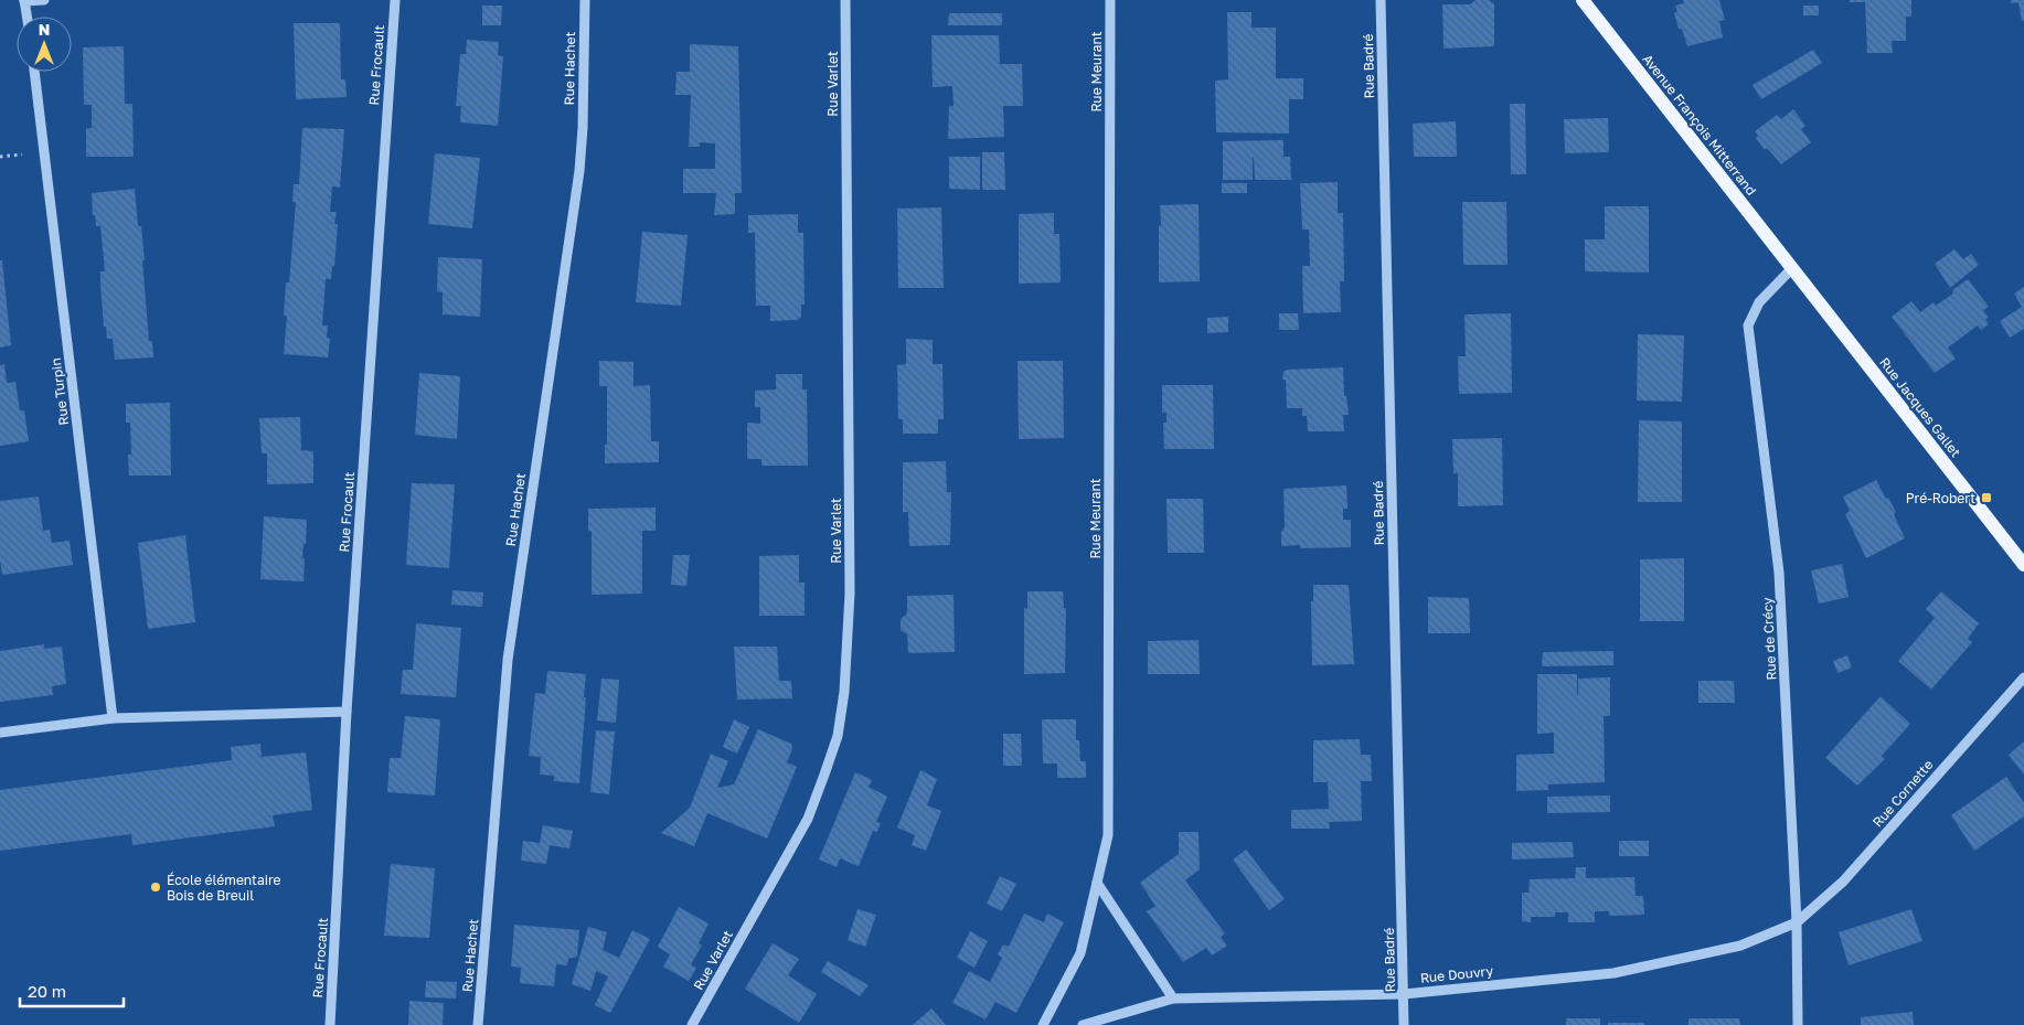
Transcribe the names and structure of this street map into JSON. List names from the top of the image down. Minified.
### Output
{"streets":{"main road":["Avenue François Mitterrand","Rue Jacques Gallet"],"street":["Rue Frocault","Rue Badré","Rue Hachet","Rue Meurant","Rue Varlet","Rue Turpin","Rue de Crécy","Rue Cornette","Rue Douvry"]},"crossings":[["Rue Badré","Rue Douvry"],["Avenue François Mitterrand","Rue Jacques Gallet"],["Avenue François Mitterrand","Rue de Crécy"],["Rue Jacques Gallet","Rue de Crécy"],["Rue de Crécy","Rue Cornette"],["Rue de Crécy","Rue Douvry"],["Rue Cornette","Rue Douvry"]],"places":{"transit":["Pré-Robert"],"other":["École élémentaire Bois de Breuil"]},"scale_bar":"20 m","north":"top"}
